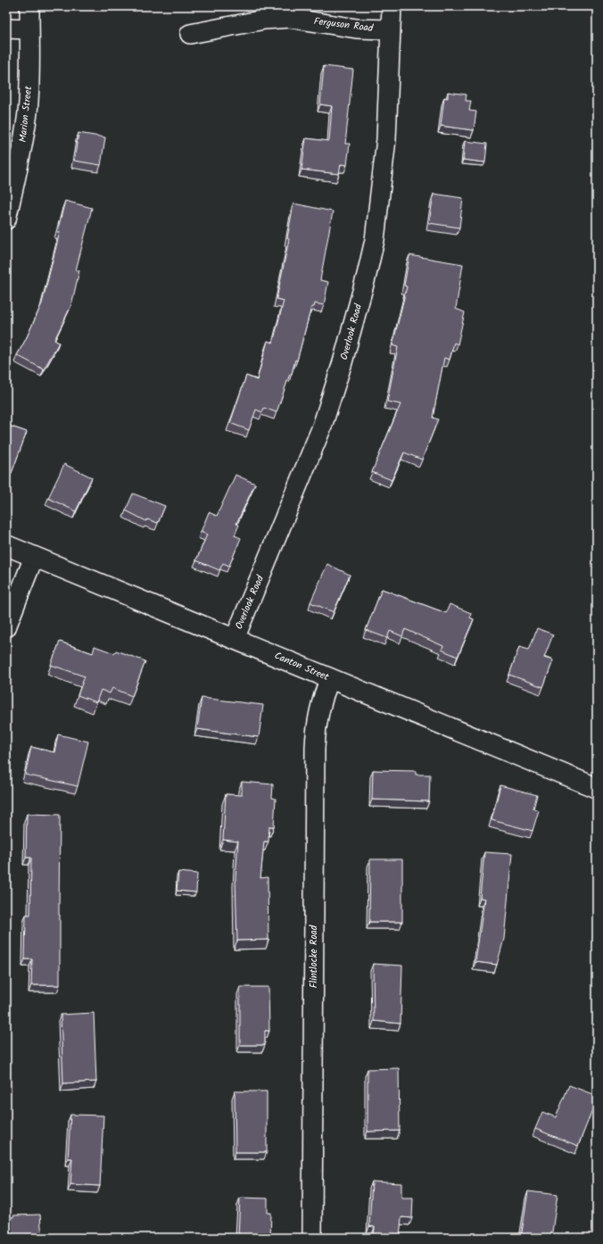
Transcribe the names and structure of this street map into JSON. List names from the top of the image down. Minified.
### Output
{"streets":{"street":["Ferguson Road","Marion Street","Overlook Road","Canton Street","Flintlocke Road"]},"crossings":[["Ferguson Road","Overlook Road"],["Overlook Road","Canton Street"],["Canton Street","Flintlocke Road"]]}
